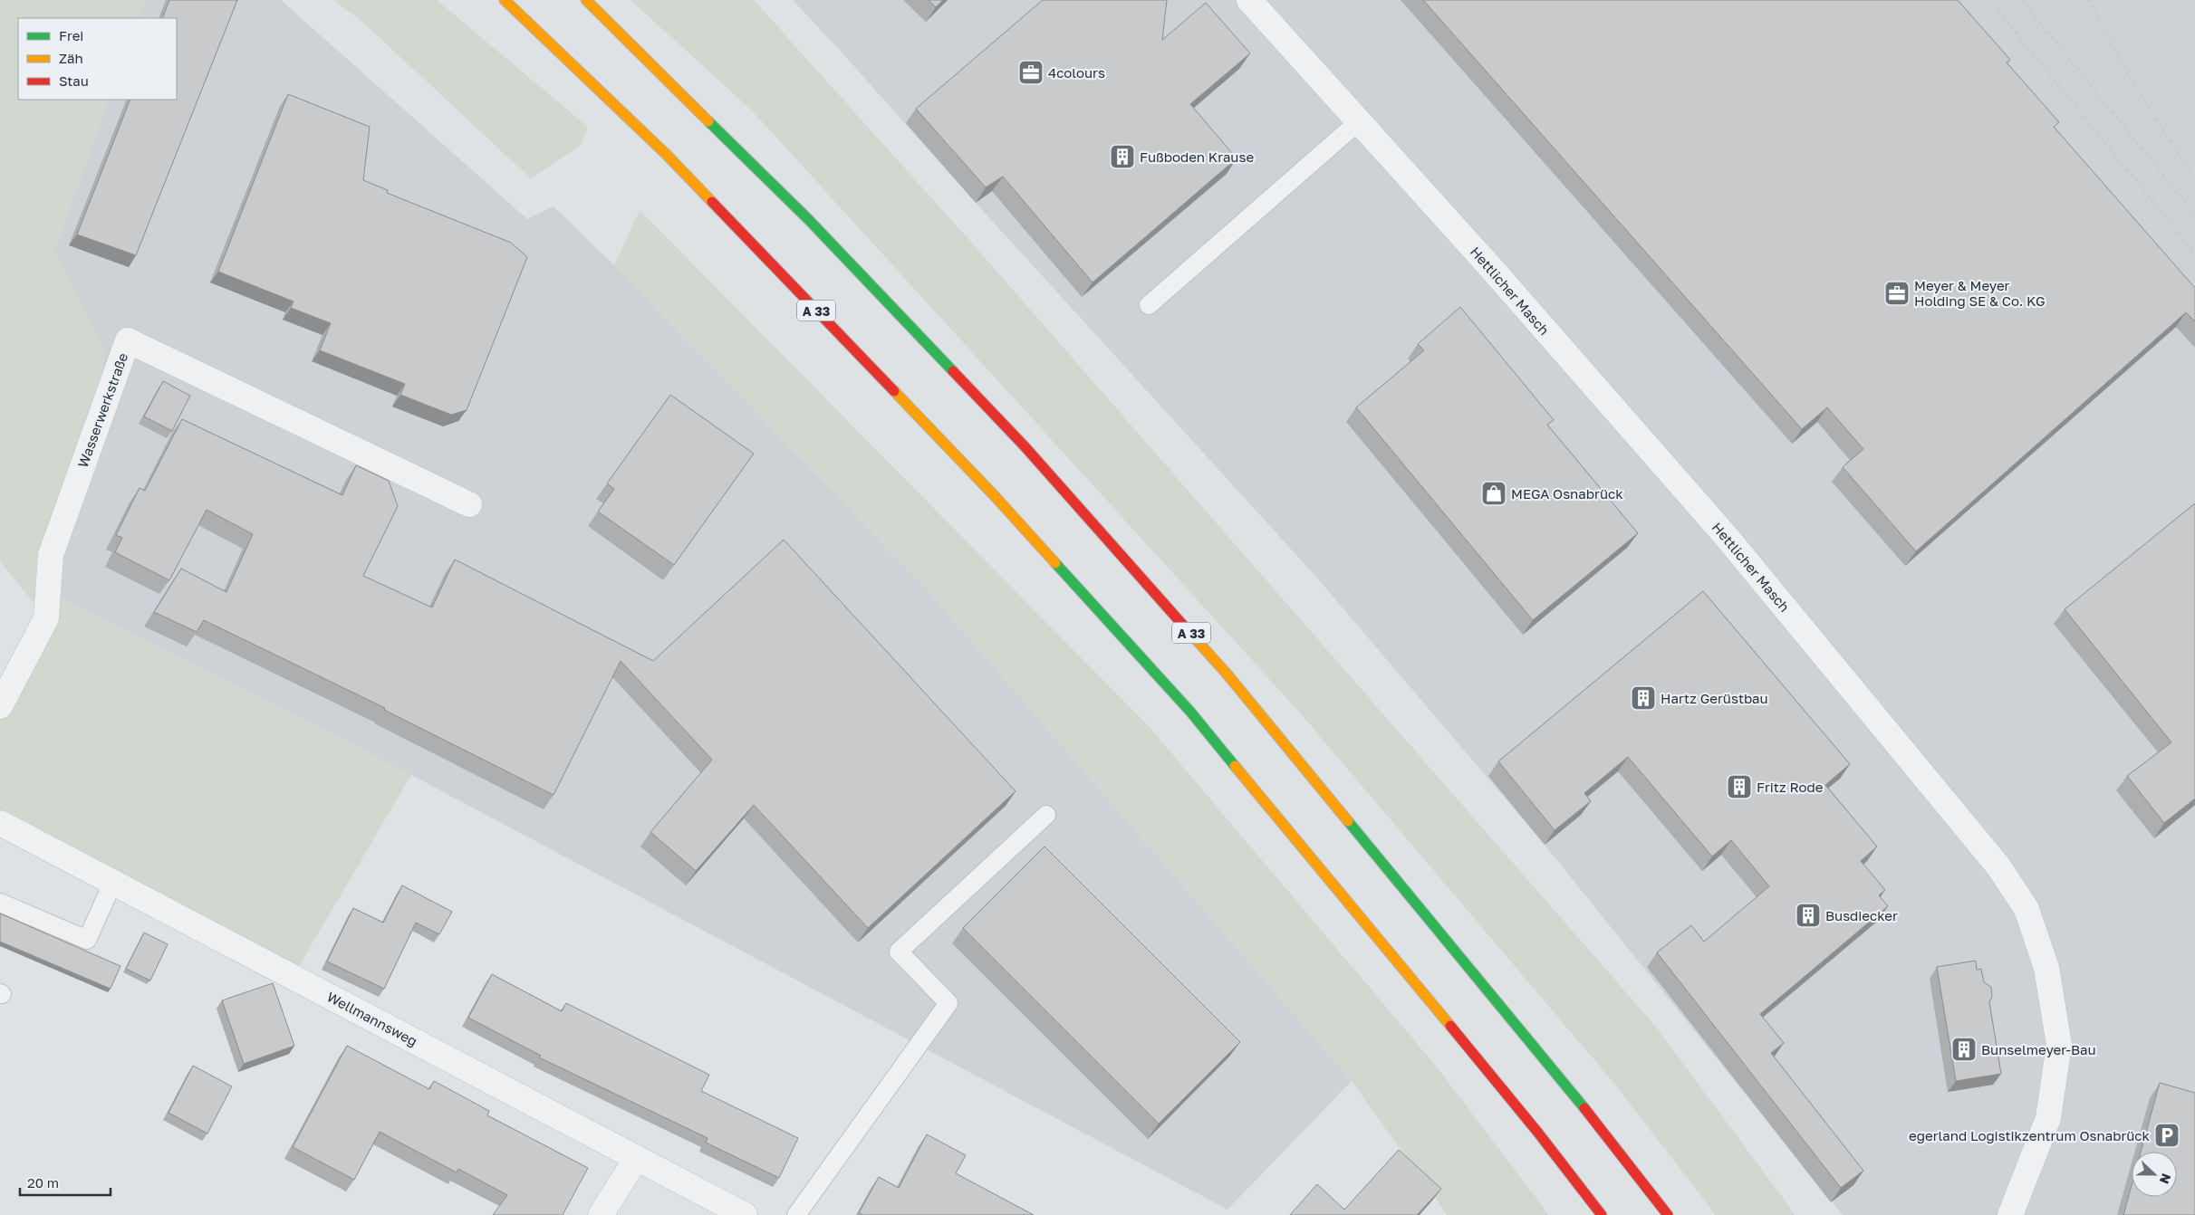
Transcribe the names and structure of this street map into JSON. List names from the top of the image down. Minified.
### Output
{"streets":{"highway":["A 33"],"street":["Hettlicher Masch","Wasserwerkstraße","Wellmannsweg"]},"places":{"office":["4colours","Meyer & Meyer Holding SE & Co. KG"],"building":["Fußboden Krause","Hartz Gerüstbau","Fritz Rode","Busdiecker","Bunselmeyer-Bau"],"shop":["MEGA Osnabrück"],"parking":["egerland Logistikzentrum Osnabrück"]},"legend":["Frei","Zäh","Stau"],"scale_bar":"20 m","north":"right"}
